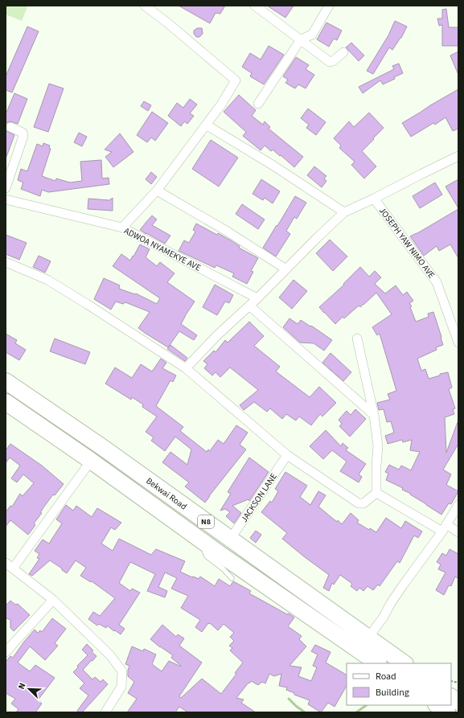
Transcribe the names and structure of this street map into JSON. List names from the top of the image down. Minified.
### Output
{"streets":{"highway":["Bekwai Road","N8"],"street":["JOSEPH YAW NIMO AVE","ADWOA NYAMEKYE AVE","JACKSON LANE"]},"crossings":[["Bekwai Road","JACKSON LANE"]],"legend":["Road","Building"],"north":"top left"}
